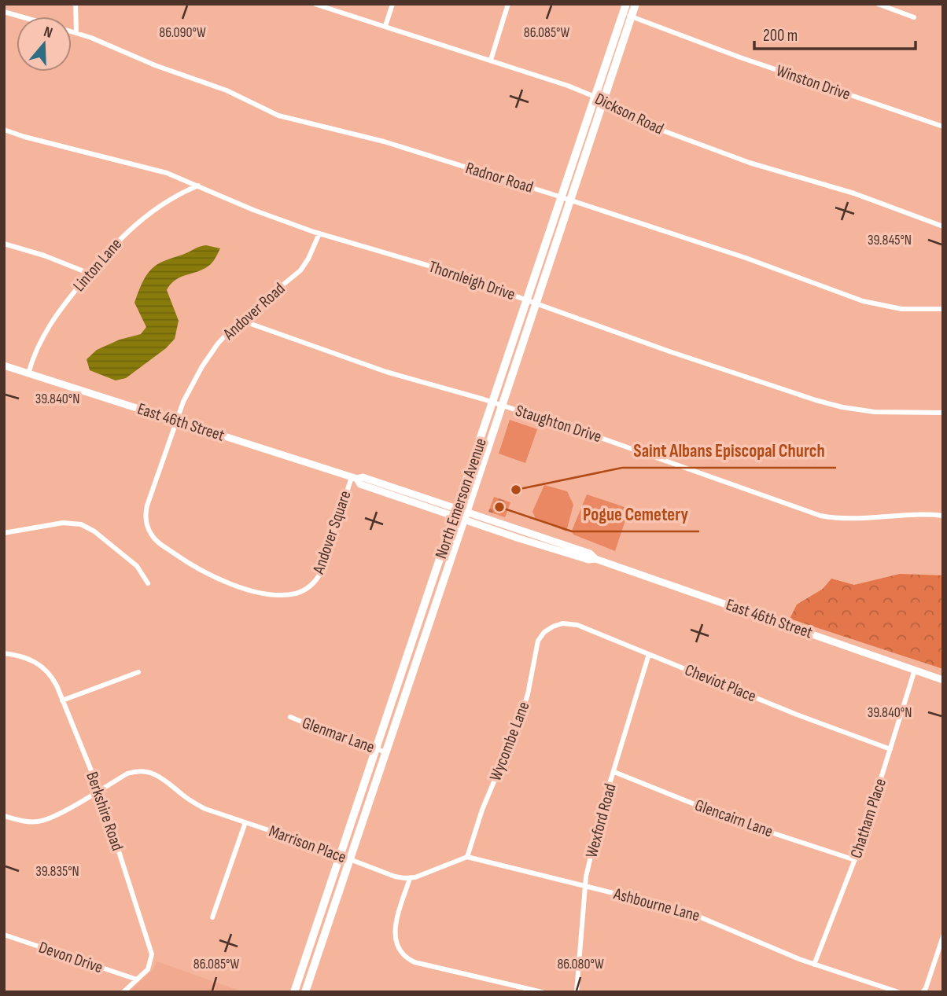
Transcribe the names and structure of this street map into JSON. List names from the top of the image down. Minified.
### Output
{"streets":{"main road":["East 46th Street","North Emerson Avenue"],"street":["Winston Drive","Dickson Road","Radnor Road","Linton Lane","Thornleigh Drive","Andover Road","Staughton Drive","Andover Square","Cheviot Place","Glenmar Lane","Wycombe Lane","Berkshire Road","Glencairn Lane","Chatham Place","Wexford Road","Marrison Place","Ashbourne Lane","Devon Drive"]},"crossings":[["Winston Drive","North Emerson Avenue"],["Dickson Road","North Emerson Avenue"],["Radnor Road","North Emerson Avenue"],["Linton Lane","Thornleigh Drive"],["Linton Lane","East 46th Street"],["Thornleigh Drive","Andover Road"],["Thornleigh Drive","North Emerson Avenue"],["Andover Road","East 46th Street"],["Andover Road","Staughton Drive"],["Andover Road","Andover Square"],["East 46th Street","North Emerson Avenue"],["East 46th Street","Andover Square"],["East 46th Street","Chatham Place"],["Staughton Drive","North Emerson Avenue"],["North Emerson Avenue","Glenmar Lane"],["North Emerson Avenue","Marrison Place"],["Cheviot Place","Wycombe Lane"],["Cheviot Place","Chatham Place"],["Cheviot Place","Wexford Road"],["Wycombe Lane","Ashbourne Lane"],["Berkshire Road","Marrison Place"],["Berkshire Road","Devon Drive"],["Glencairn Lane","Chatham Place"],["Glencairn Lane","Wexford Road"],["Chatham Place","Ashbourne Lane"],["Wexford Road","Ashbourne Lane"]],"places":["Saint Albans Episcopal Church","Pogue Cemetery"],"scale_bar":"200 m","north":"top","coordinates":["86.090°W","86.085°W","39.845°N","39.840°N","39.835°N","86.080°W"]}
